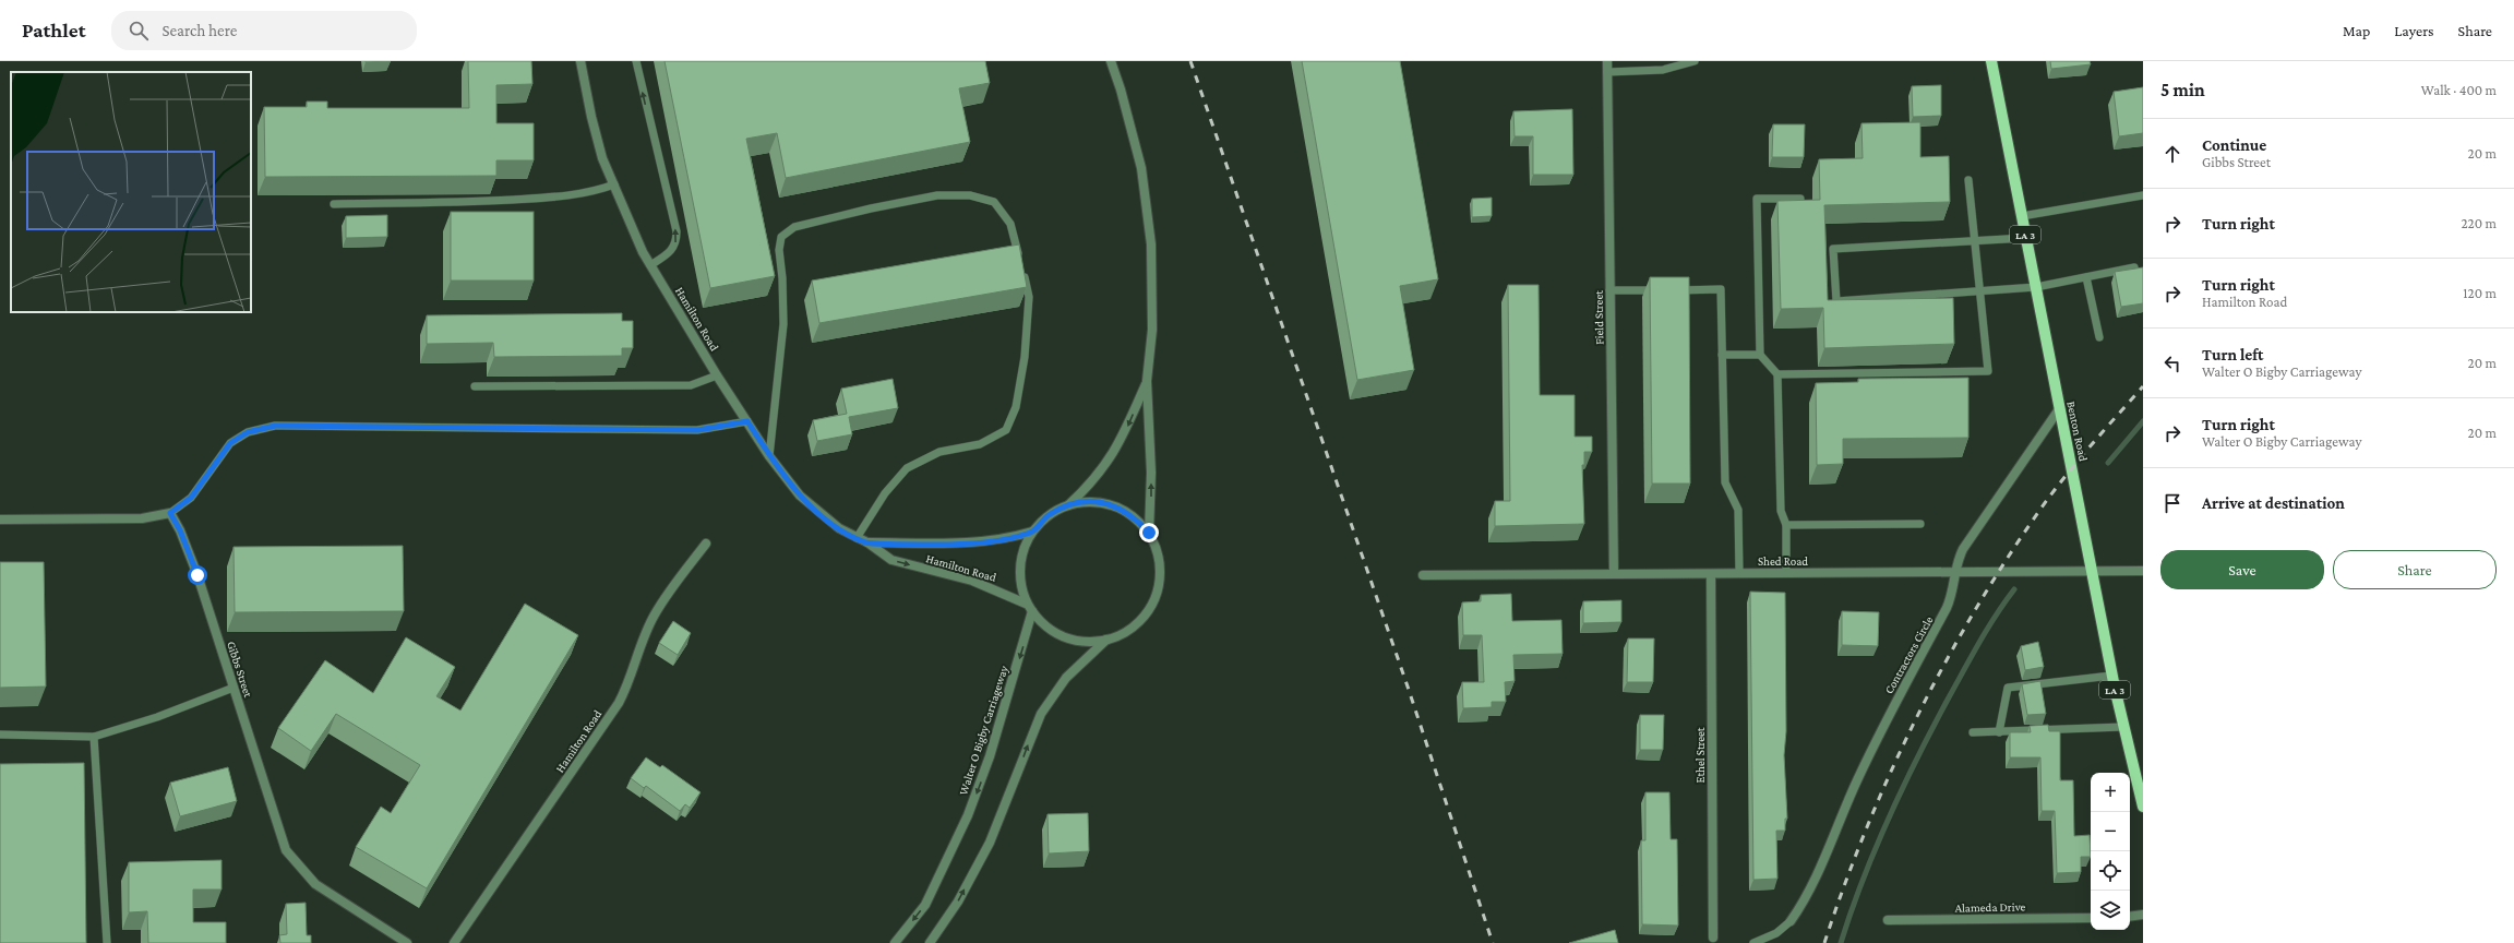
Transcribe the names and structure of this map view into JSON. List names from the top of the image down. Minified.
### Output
{"streets":{"main road":["LA 3","Benton Road"],"street":["Field Street","Hamilton Road","Shed Road","Contractors Circle","Gibbs Street","Walter O Bigby Carriageway","Ethel Street","Alameda Drive"]},"crossings":[["Field Street","Shed Road"],["Hamilton Road","Walter O Bigby Carriageway"],["Benton Road","Shed Road"],["Benton Road","Contractors Circle"],["Shed Road","Contractors Circle"],["Shed Road","Ethel Street"]],"page":{"header":"Pathlet","search":"Search here","nav":["Map","Layers","Share"],"heading":["5 min","Walk · 400 m"],"list":[["Continue","Gibbs Street","20 m"],["Turn right","220 m"],["Turn right","Hamilton Road","120 m"],["Turn left","Walter O Bigby Carriageway","20 m"],["Turn right","Walter O Bigby Carriageway","20 m"],"Arrive at destination"],"buttons":["Save","Share"],"map_buttons":["+","−"]}}
